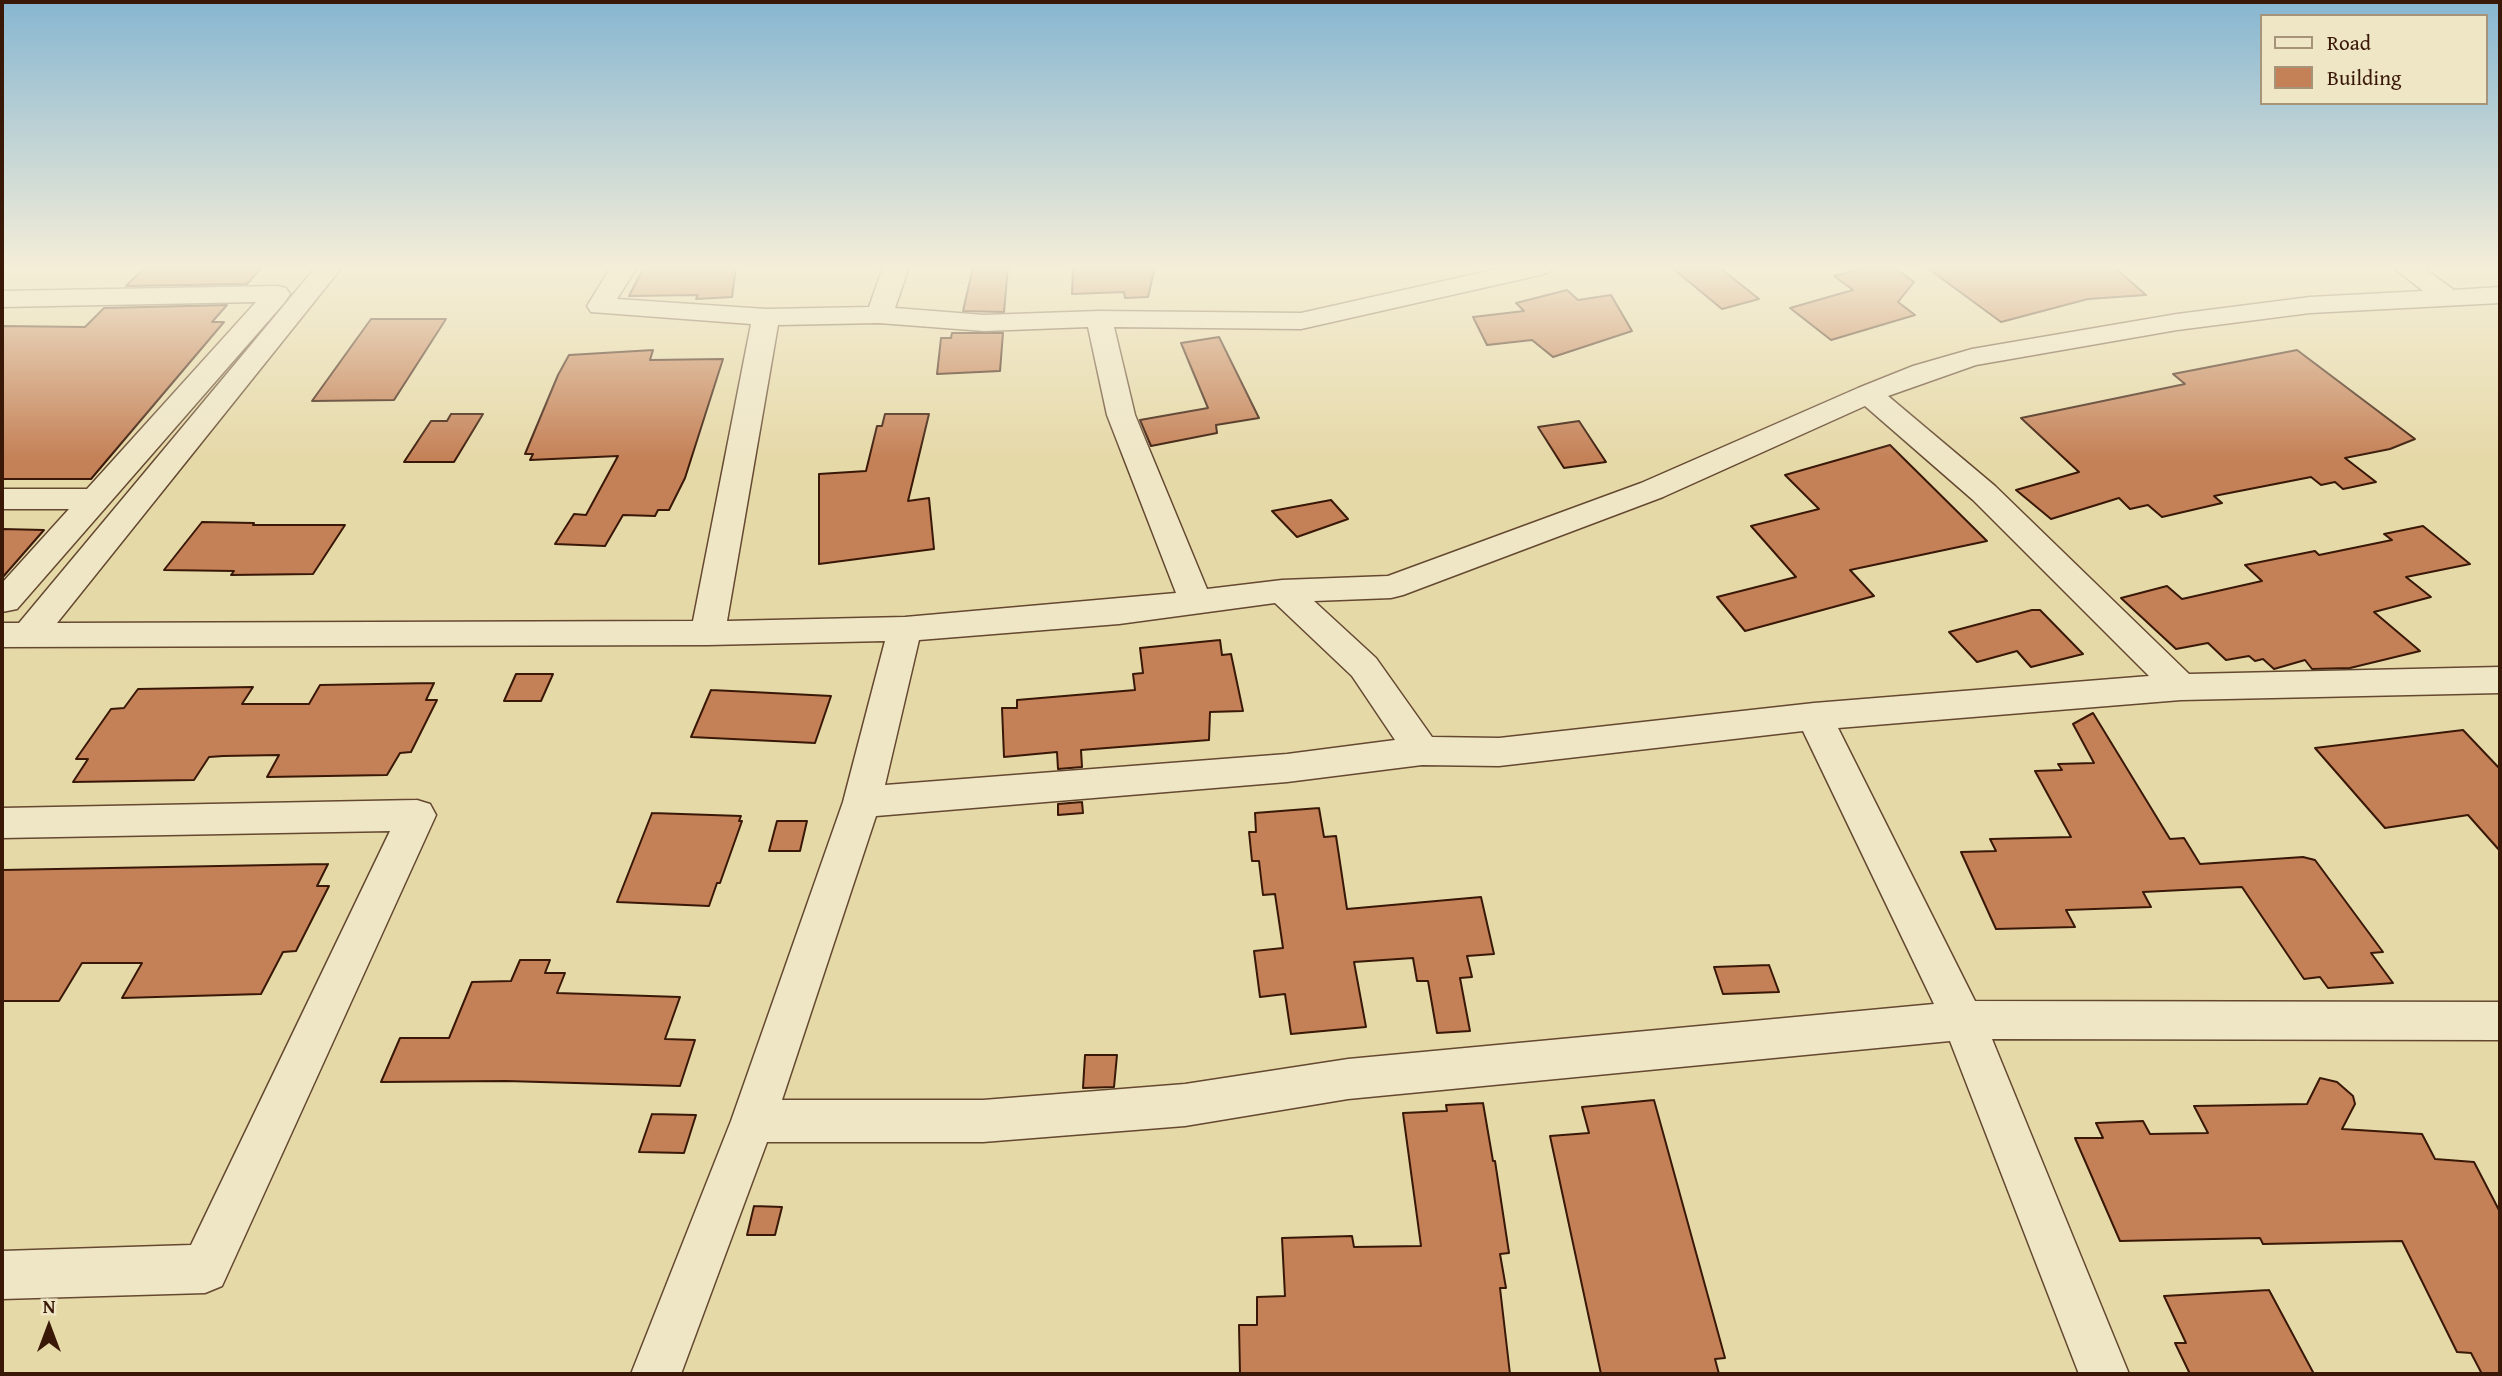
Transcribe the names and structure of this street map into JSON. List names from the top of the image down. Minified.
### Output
{"legend":["Road","Building"],"north":"top"}
